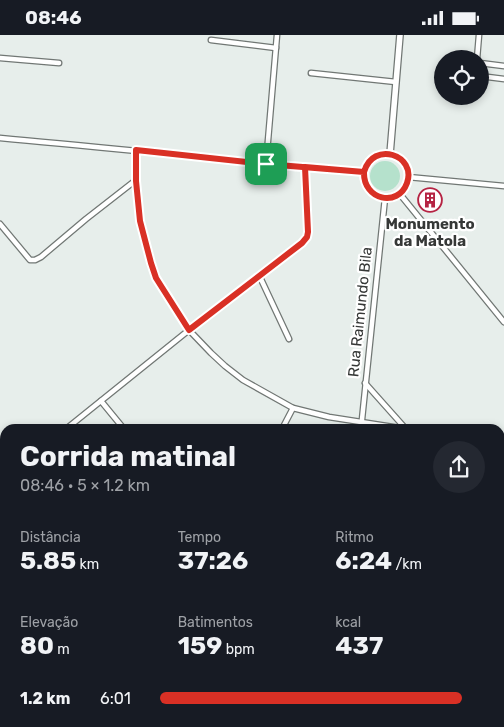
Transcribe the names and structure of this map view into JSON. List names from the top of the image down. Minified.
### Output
{"streets":{"street":["Rua Raimundo Bila"]},"places":{"building":["Monumento da Matola"]},"page":{"status":"08:46","heading":["Corrida matinal","08:46 · 5 × 1.2 km"],"stats":[["Distância","5.85 km"],["Tempo","37:26"],["Ritmo","6:24 /km"],["Elevação","80 m"],["Batimentos","159 bpm"],["kcal","437"]],"list":[{"name":"1.2 km","note":"6:01"}]}}
